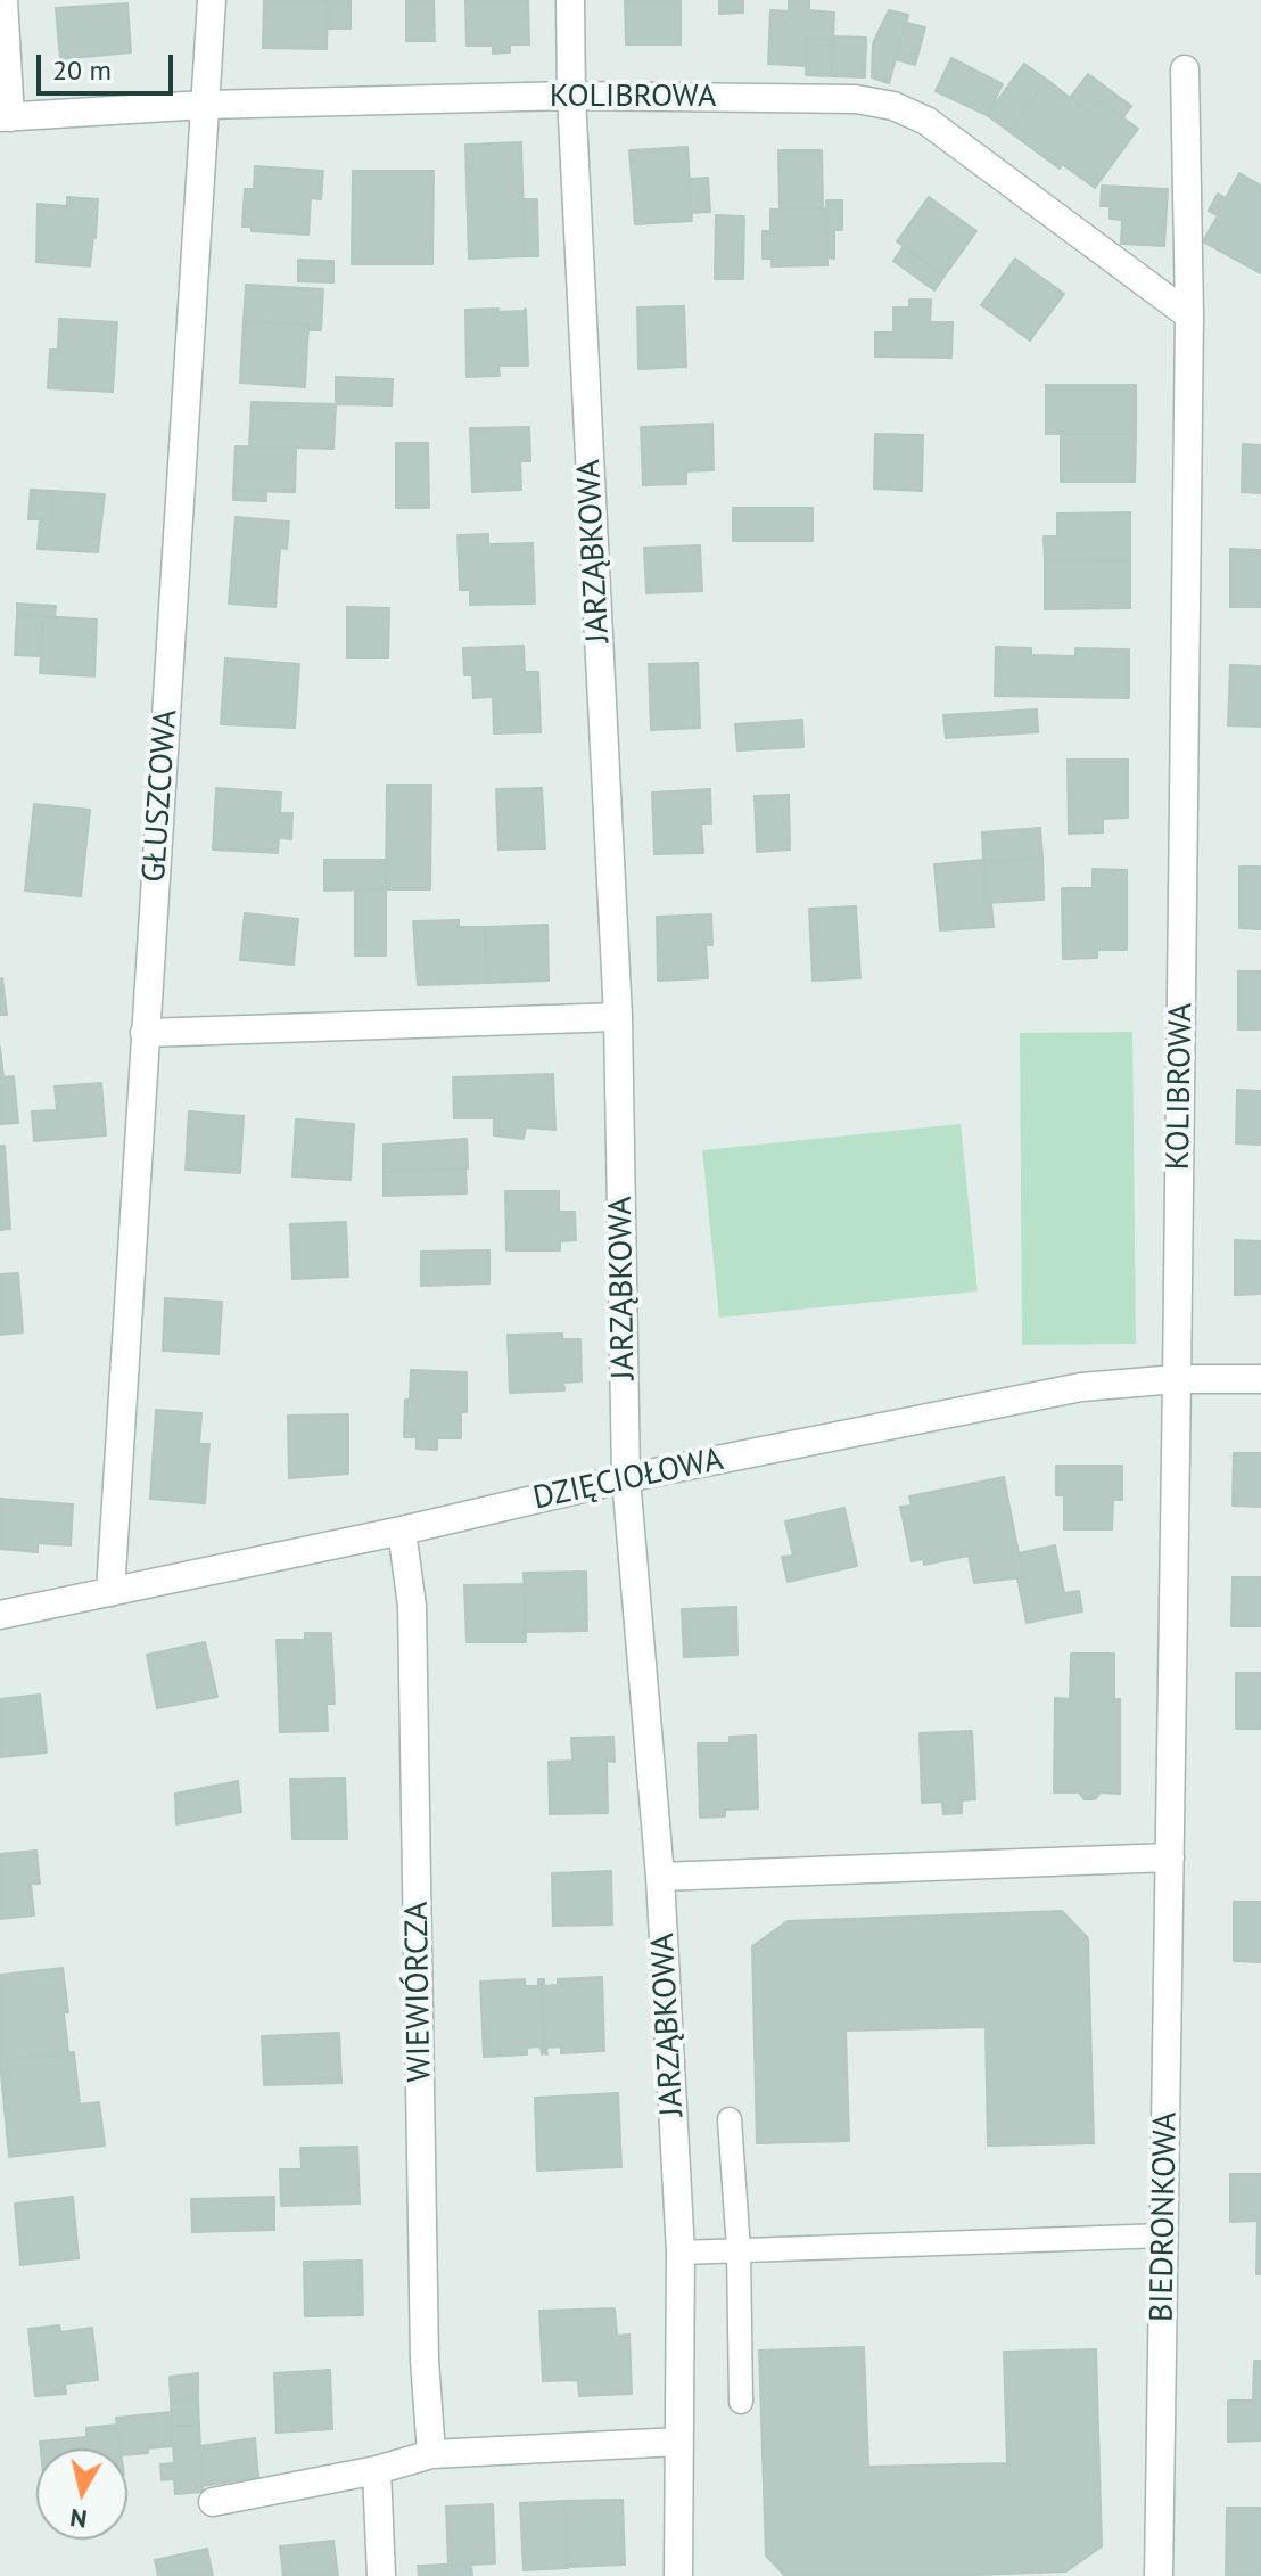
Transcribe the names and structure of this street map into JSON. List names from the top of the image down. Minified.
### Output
{"streets":{"street":["KOLIBROWA","JARZĄBKOWA","GŁUSZCOWA","DZIĘCIOŁOWA","WIEWIÓRCZA","BIEDRONKOWA"]},"crossings":[["KOLIBROWA","JARZĄBKOWA"],["KOLIBROWA","GŁUSZCOWA"],["KOLIBROWA","DZIĘCIOŁOWA"],["KOLIBROWA","BIEDRONKOWA"],["JARZĄBKOWA","DZIĘCIOŁOWA"],["GŁUSZCOWA","DZIĘCIOŁOWA"],["DZIĘCIOŁOWA","WIEWIÓRCZA"]],"scale_bar":"20 m","north":"bottom"}
